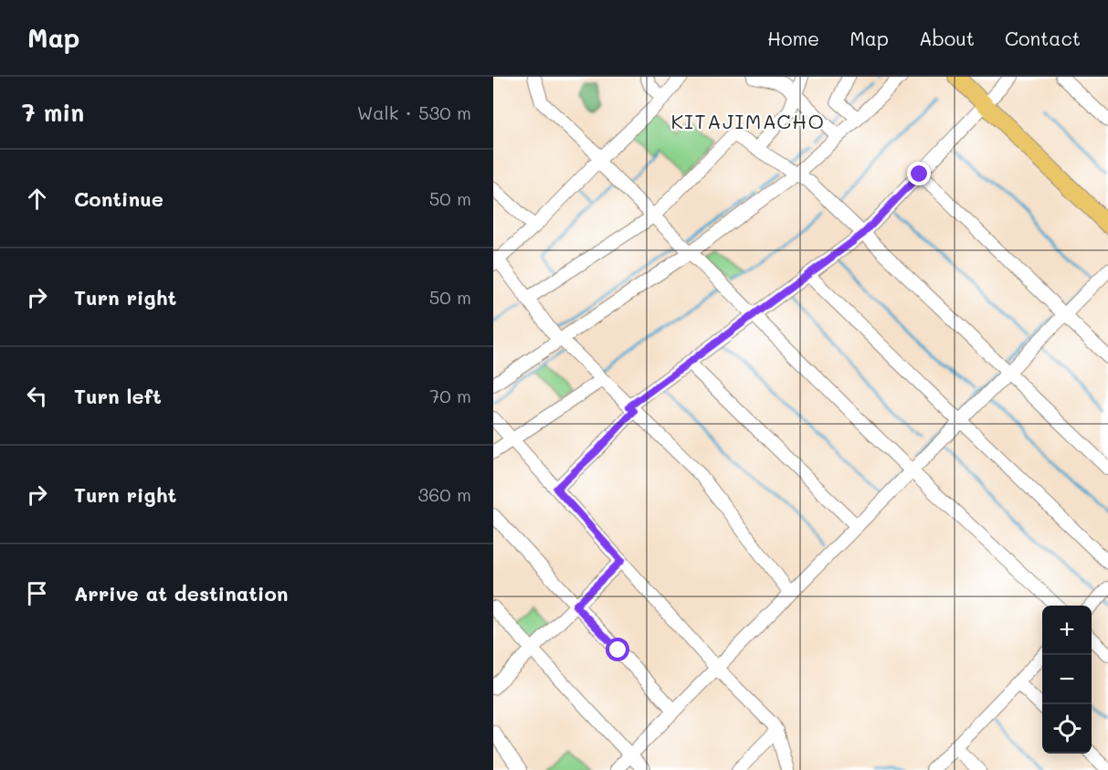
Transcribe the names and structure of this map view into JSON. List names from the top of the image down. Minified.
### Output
{"districts":["KITAJIMACHO"],"page":{"header":"Map","nav":["Home","Map","About","Contact"],"heading":["7 min","Walk · 530 m"],"list":[["Continue","50 m"],["Turn right","50 m"],["Turn left","70 m"],["Turn right","360 m"],"Arrive at destination"],"map_buttons":["+","−"]}}
